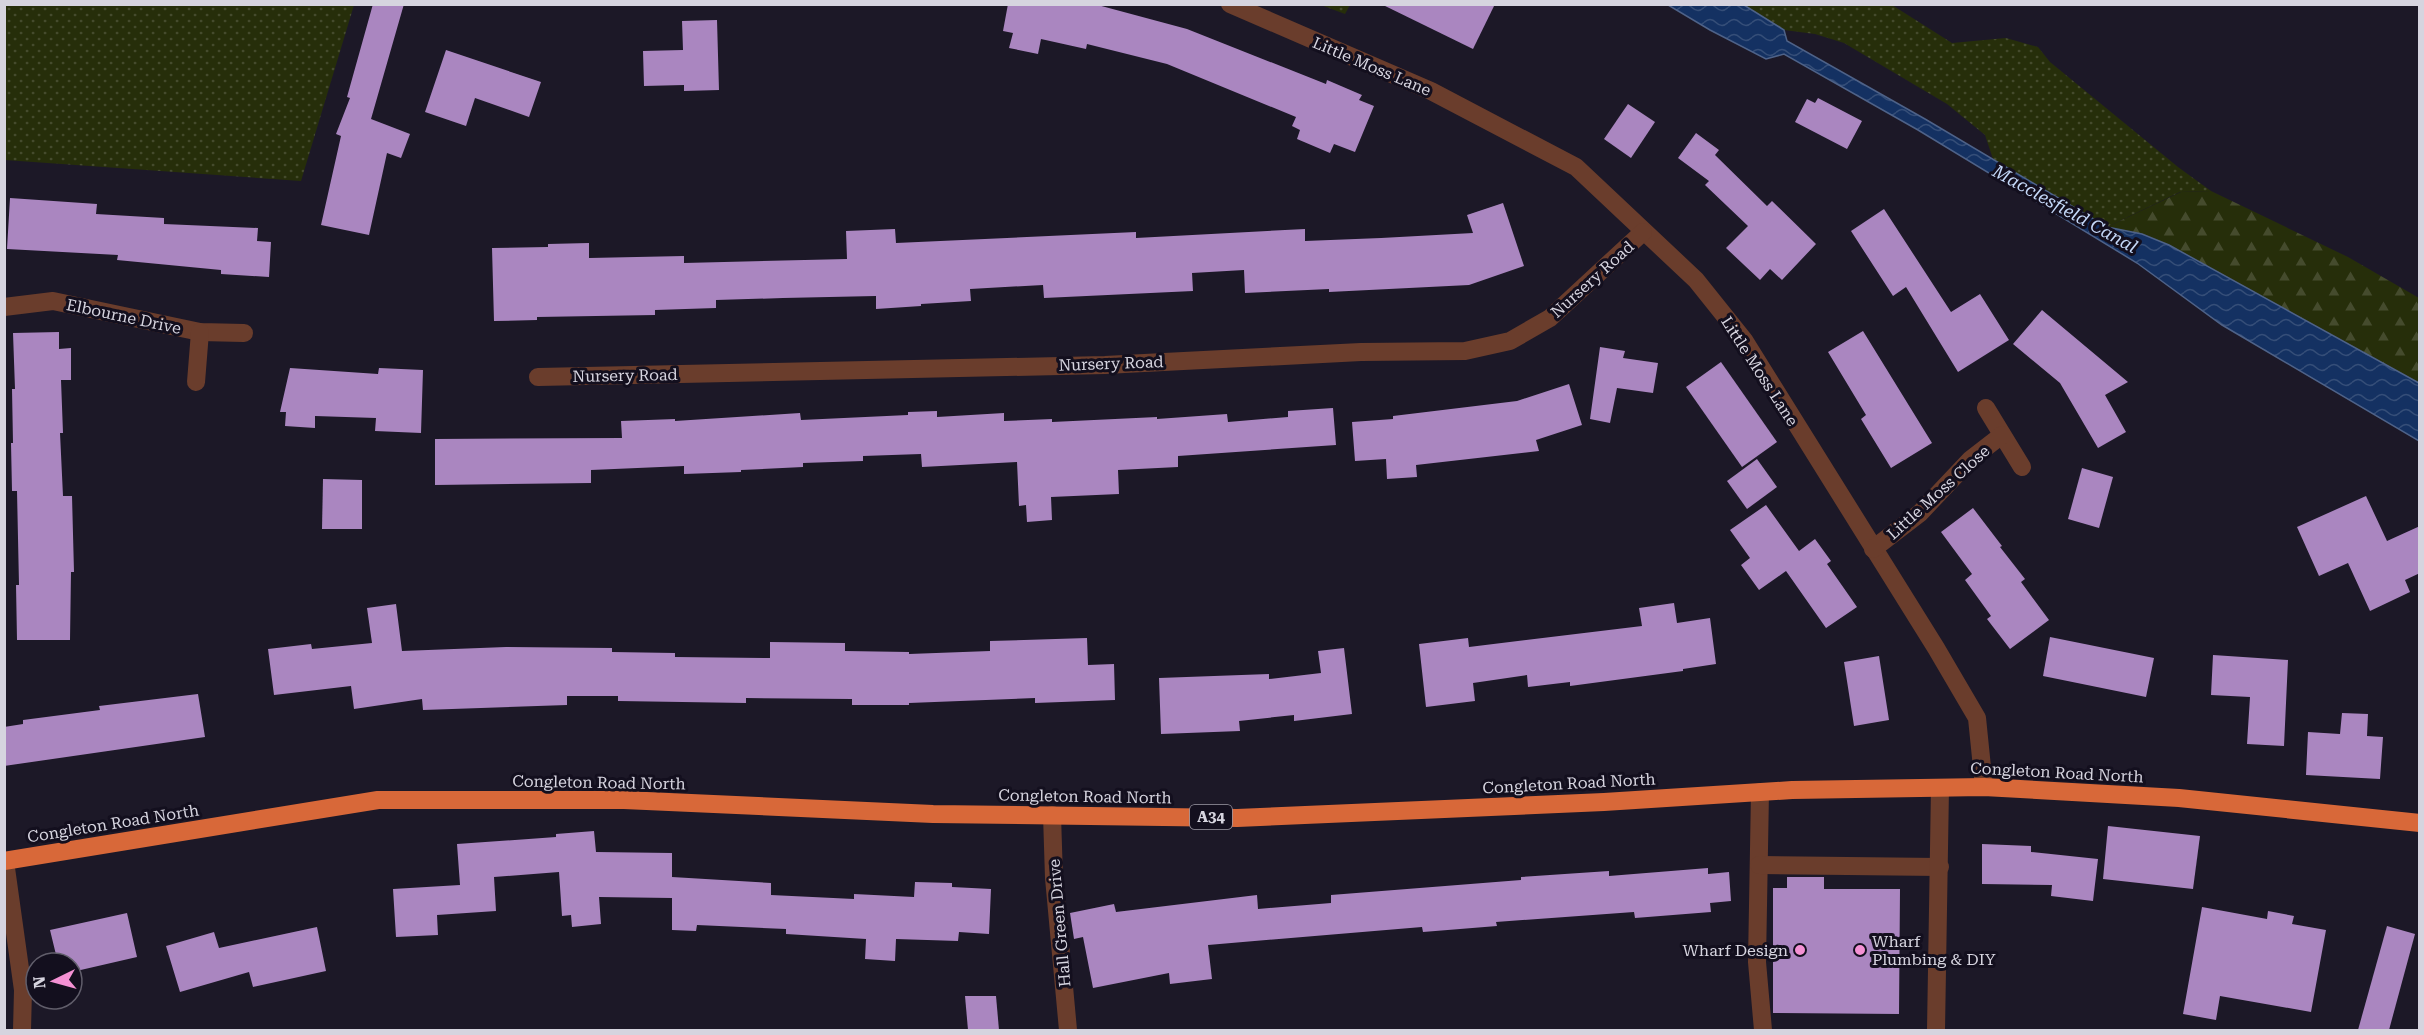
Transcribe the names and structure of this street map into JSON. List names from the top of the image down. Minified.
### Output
{"streets":{"highway":["Congleton Road North","A34"],"street":["Little Moss Lane","Nursery Road","Elbourne Drive","Little Moss Close","Hall Green Drive"]},"crossings":[["Little Moss Lane","Nursery Road"],["Little Moss Lane","Little Moss Close"],["Little Moss Lane","Congleton Road North"],["Congleton Road North","Hall Green Drive"]],"water":["Macclesfield Canal"],"places":["Wharf Design","Wharf Plumbing & DIY"],"north":"left"}
